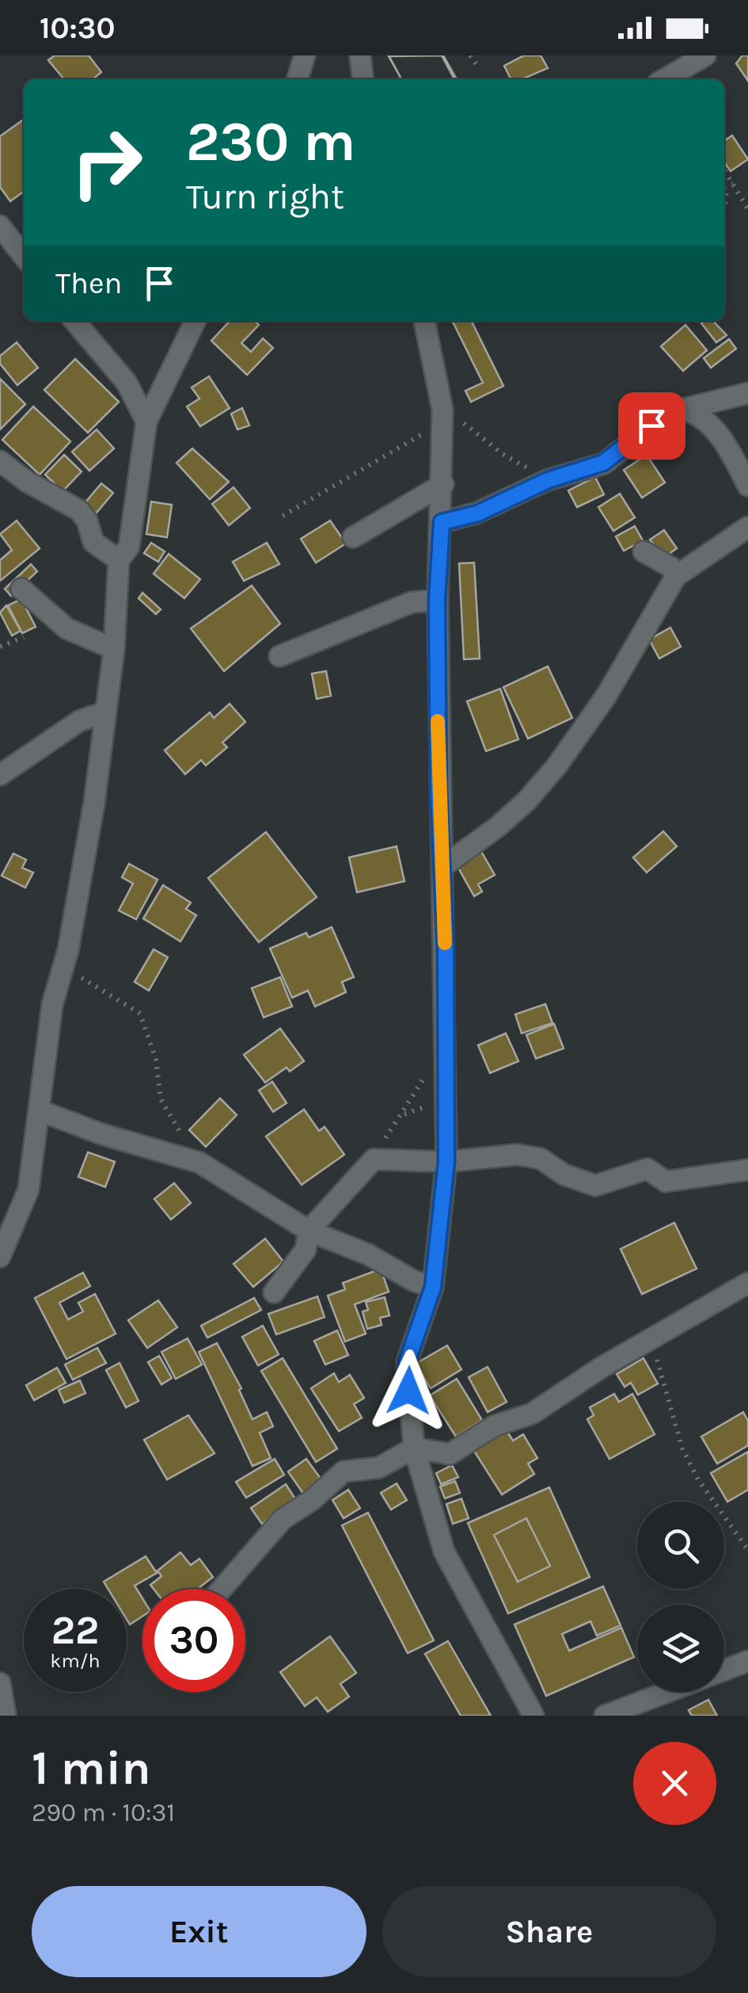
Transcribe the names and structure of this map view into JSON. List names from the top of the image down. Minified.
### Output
{"page":{"status":"10:30","turn":["230 m","Turn right"],"then":"Then","speed":"22 km/h","limit":"30","heading":["1 min","290 m · 10:31"],"buttons":["Exit","Share"]}}
